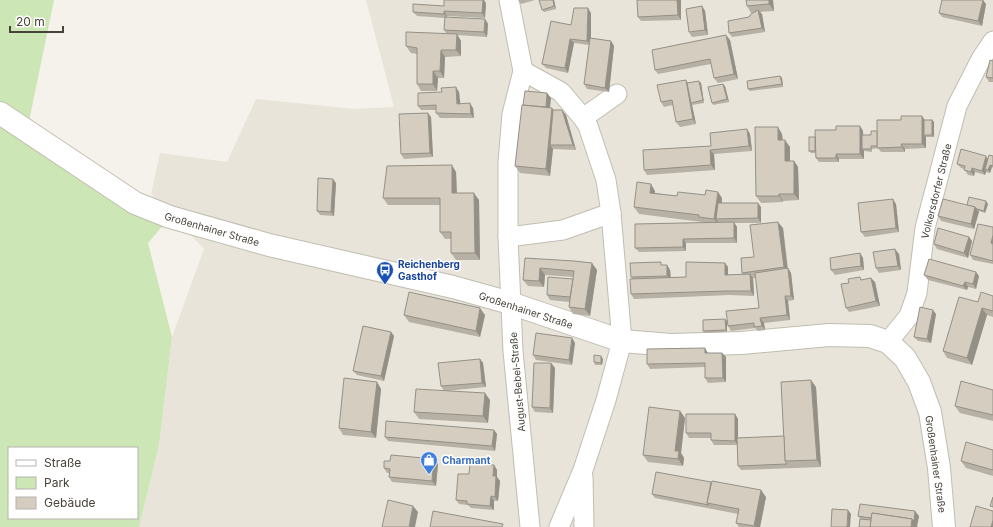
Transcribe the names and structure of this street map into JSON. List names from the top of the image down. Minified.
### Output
{"streets":{"street":["Volkersdorfer Straße","Großenhainer Straße","August-Bebel-Straße"]},"crossings":[["Volkersdorfer Straße","Großenhainer Straße"],["Großenhainer Straße","August-Bebel-Straße"]],"places":{"bus stop":["Reichenberg Gasthof"],"shop":["Charmant"]},"legend":["Straße","Park","Gebäude"],"scale_bar":"20 m"}
